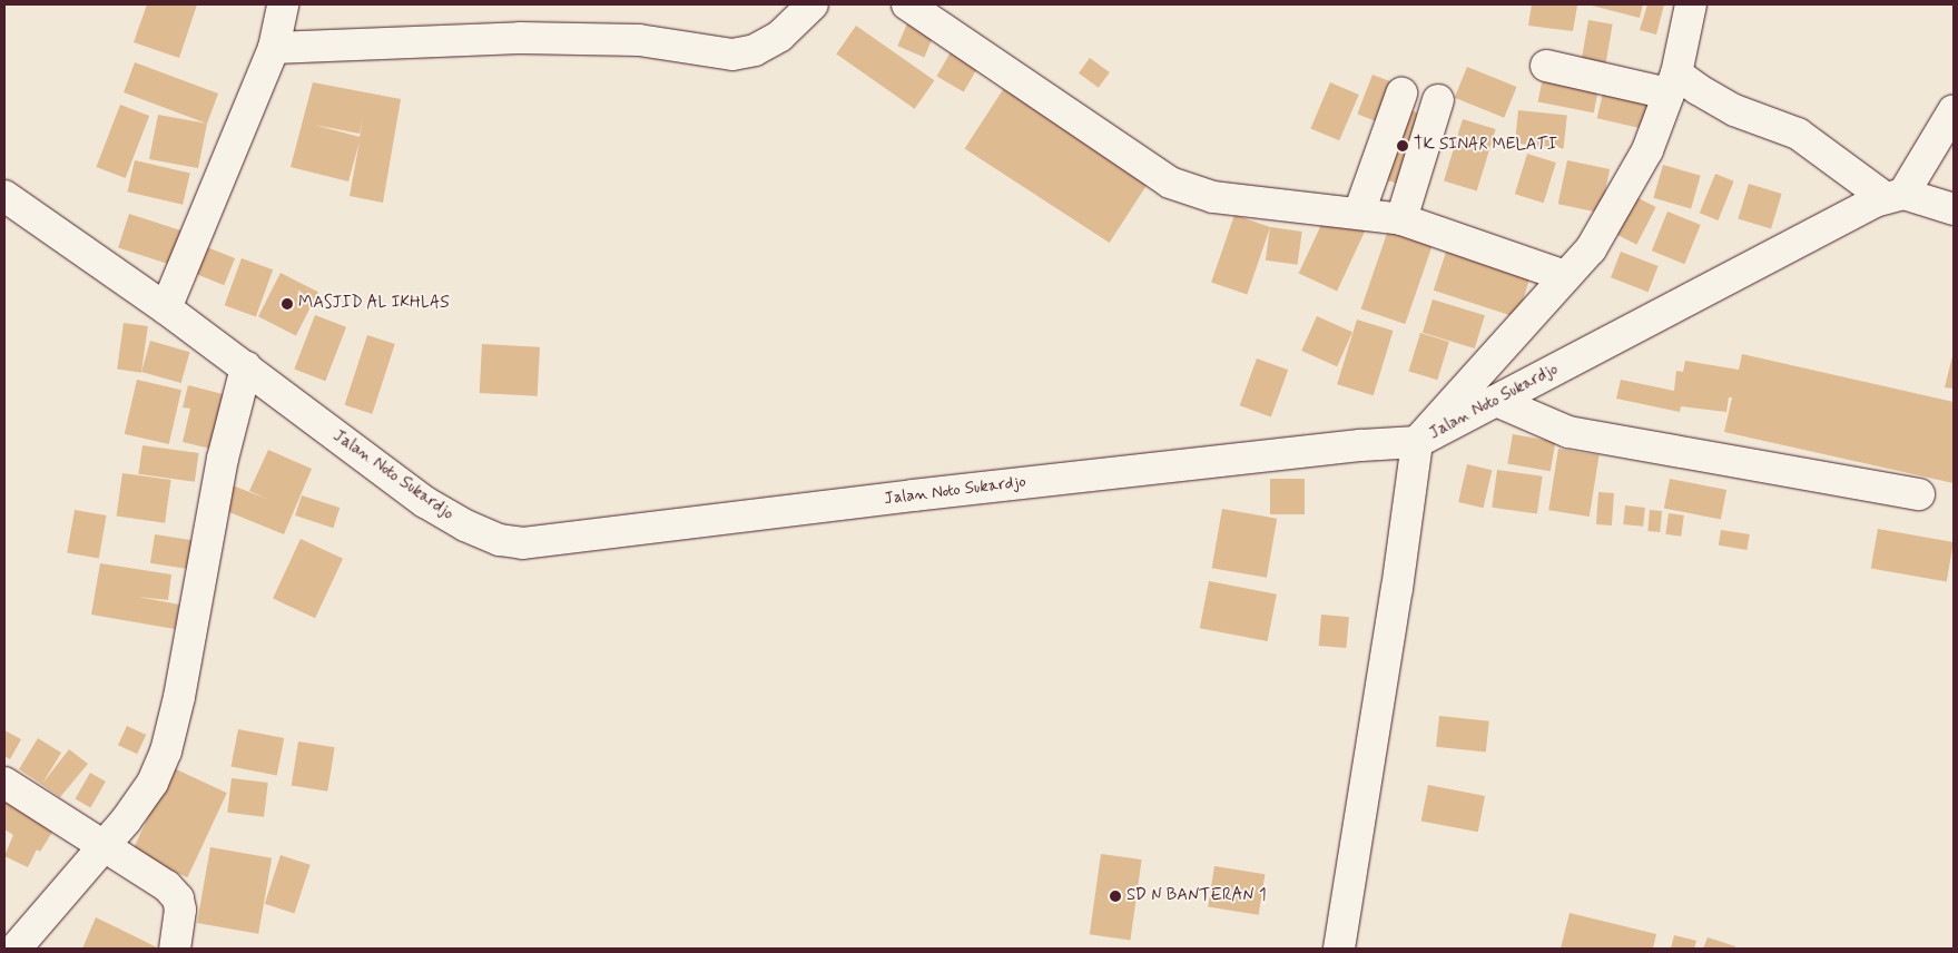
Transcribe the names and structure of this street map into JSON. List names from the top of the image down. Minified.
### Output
{"streets":{"street":["Jalan Noto Sukardjo"]},"places":["TK SINAR MELATI","MASJID AL IKHLAS","SD N BANTERAN 1"]}
